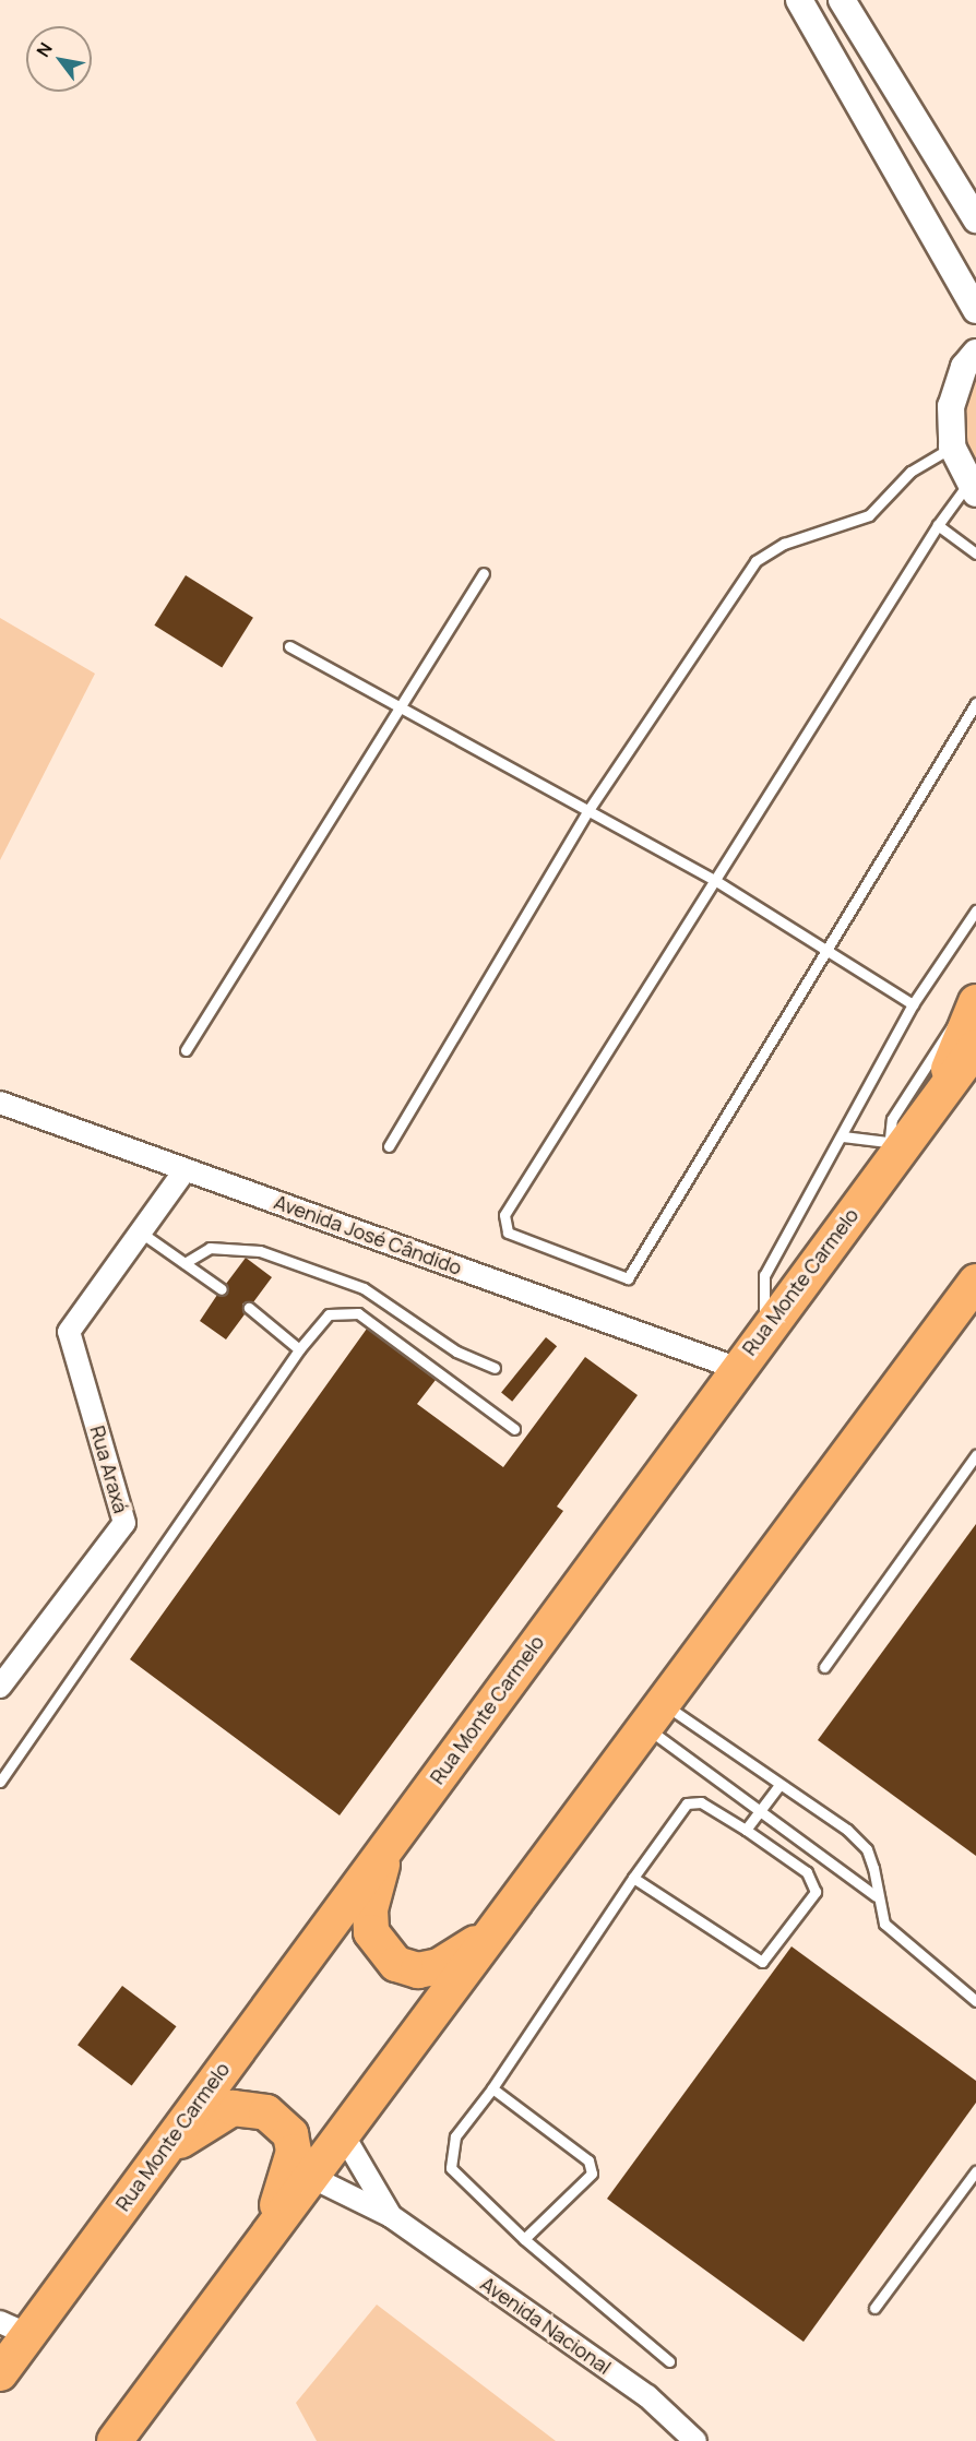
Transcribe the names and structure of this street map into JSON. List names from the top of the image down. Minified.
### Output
{"streets":{"highway":["Rua Monte Carmelo"],"street":["Avenida José Cândido","Rua Araxá","Avenida Nacional"]},"crossings":[["Avenida José Cândido","Rua Monte Carmelo"]],"north":"top left"}
